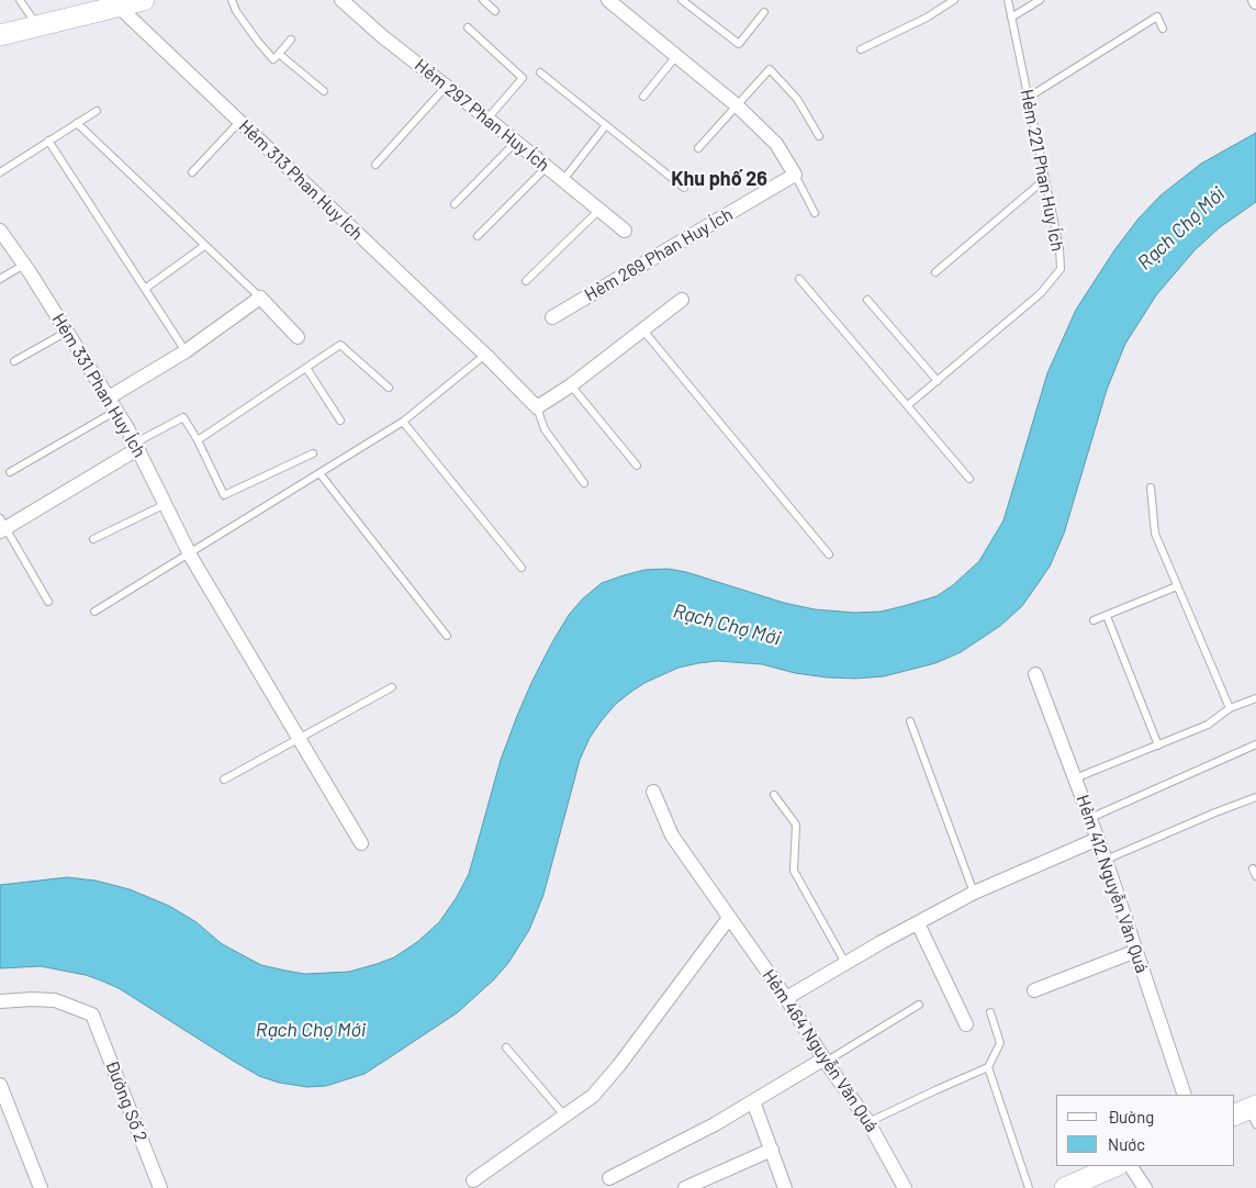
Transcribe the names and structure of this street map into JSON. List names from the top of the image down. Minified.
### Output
{"streets":{"street":["Hẻm 297 Phan Huy Ích","Hẻm 313 Phan Huy Ích","Hẻm 269 Phan Huy Ích","Hẻm 331 Phan Huy Ích","Hẻm 412 Nguyễn Văn Quá","Hẻm 464 Nguyễn Văn Quá","Đường Số 2"],"lane":["Hẻm 221 Phan Huy Ích"]},"districts":["Khu phố 26"],"water":["Rạch Chợ Mới"],"legend":["Đường","Nước"]}
